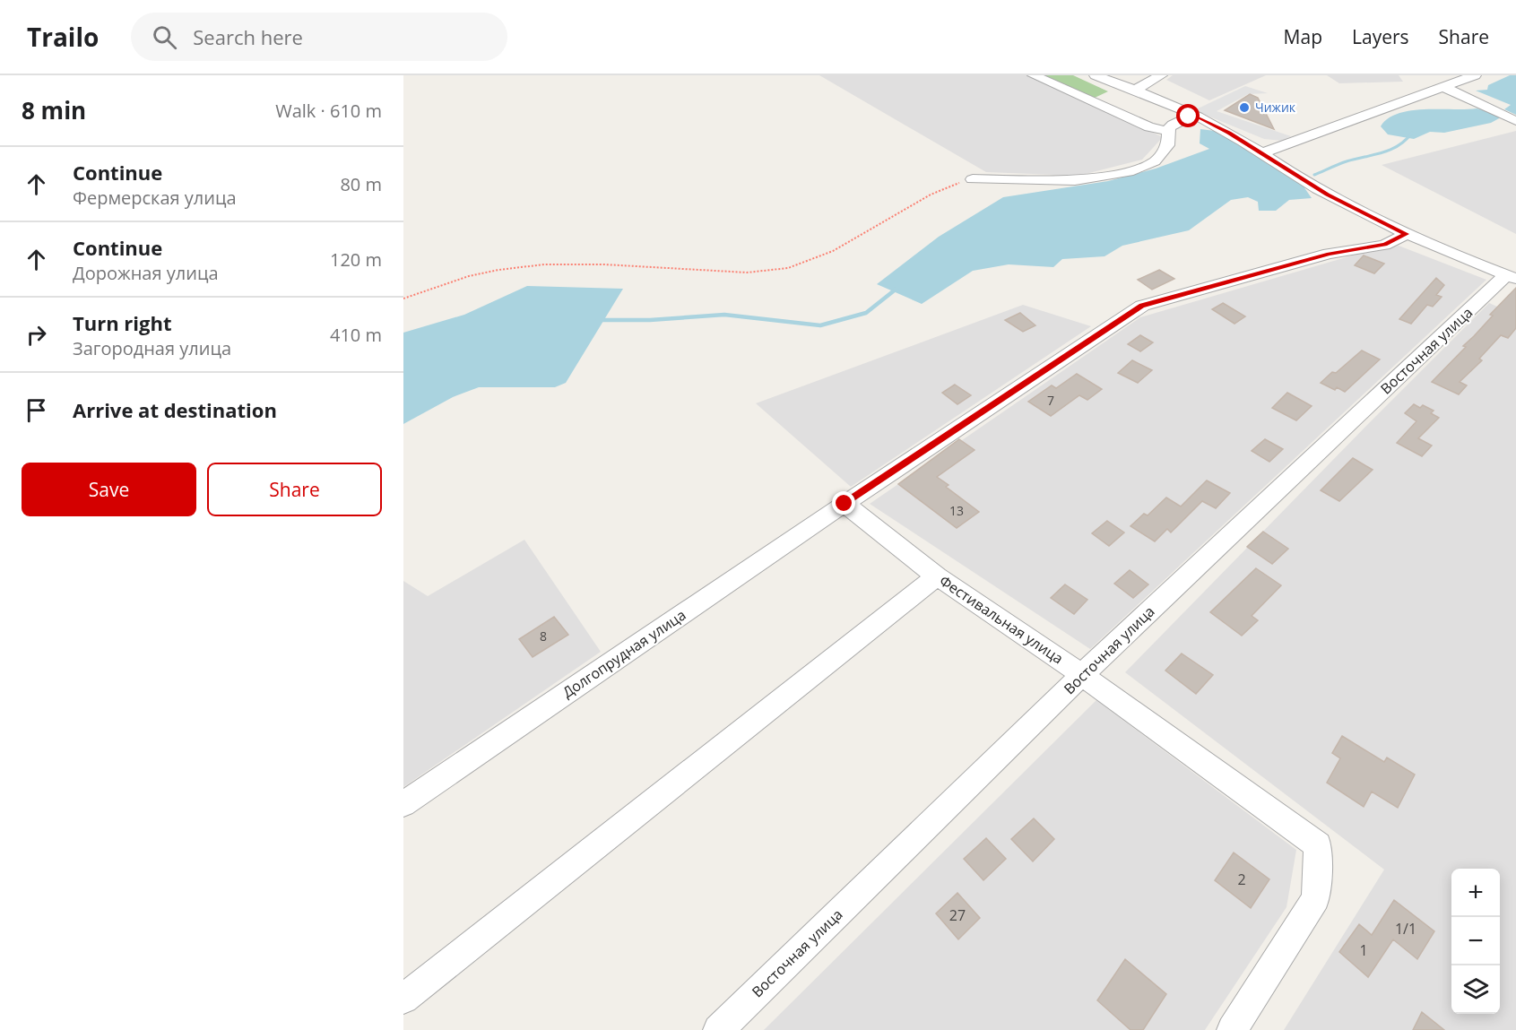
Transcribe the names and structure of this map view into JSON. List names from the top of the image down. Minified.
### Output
{"streets":{"street":["Восточная улица","Фестивальная улица","Долгопрудная улица"]},"crossings":[["Восточная улица","Фестивальная улица"],["Фестивальная улица","Долгопрудная улица"]],"places":["Чижик"],"house_numbers":["7","13","8","2","27","1/1","1"],"page":{"header":"Trailo","search":"Search here","nav":["Map","Layers","Share"],"heading":["8 min","Walk · 610 m"],"list":[["Continue","Фермерская улица","80 m"],["Continue","Дорожная улица","120 m"],["Turn right","Загородная улица","410 m"],"Arrive at destination"],"buttons":["Save","Share"],"map_buttons":["+","−"]}}
